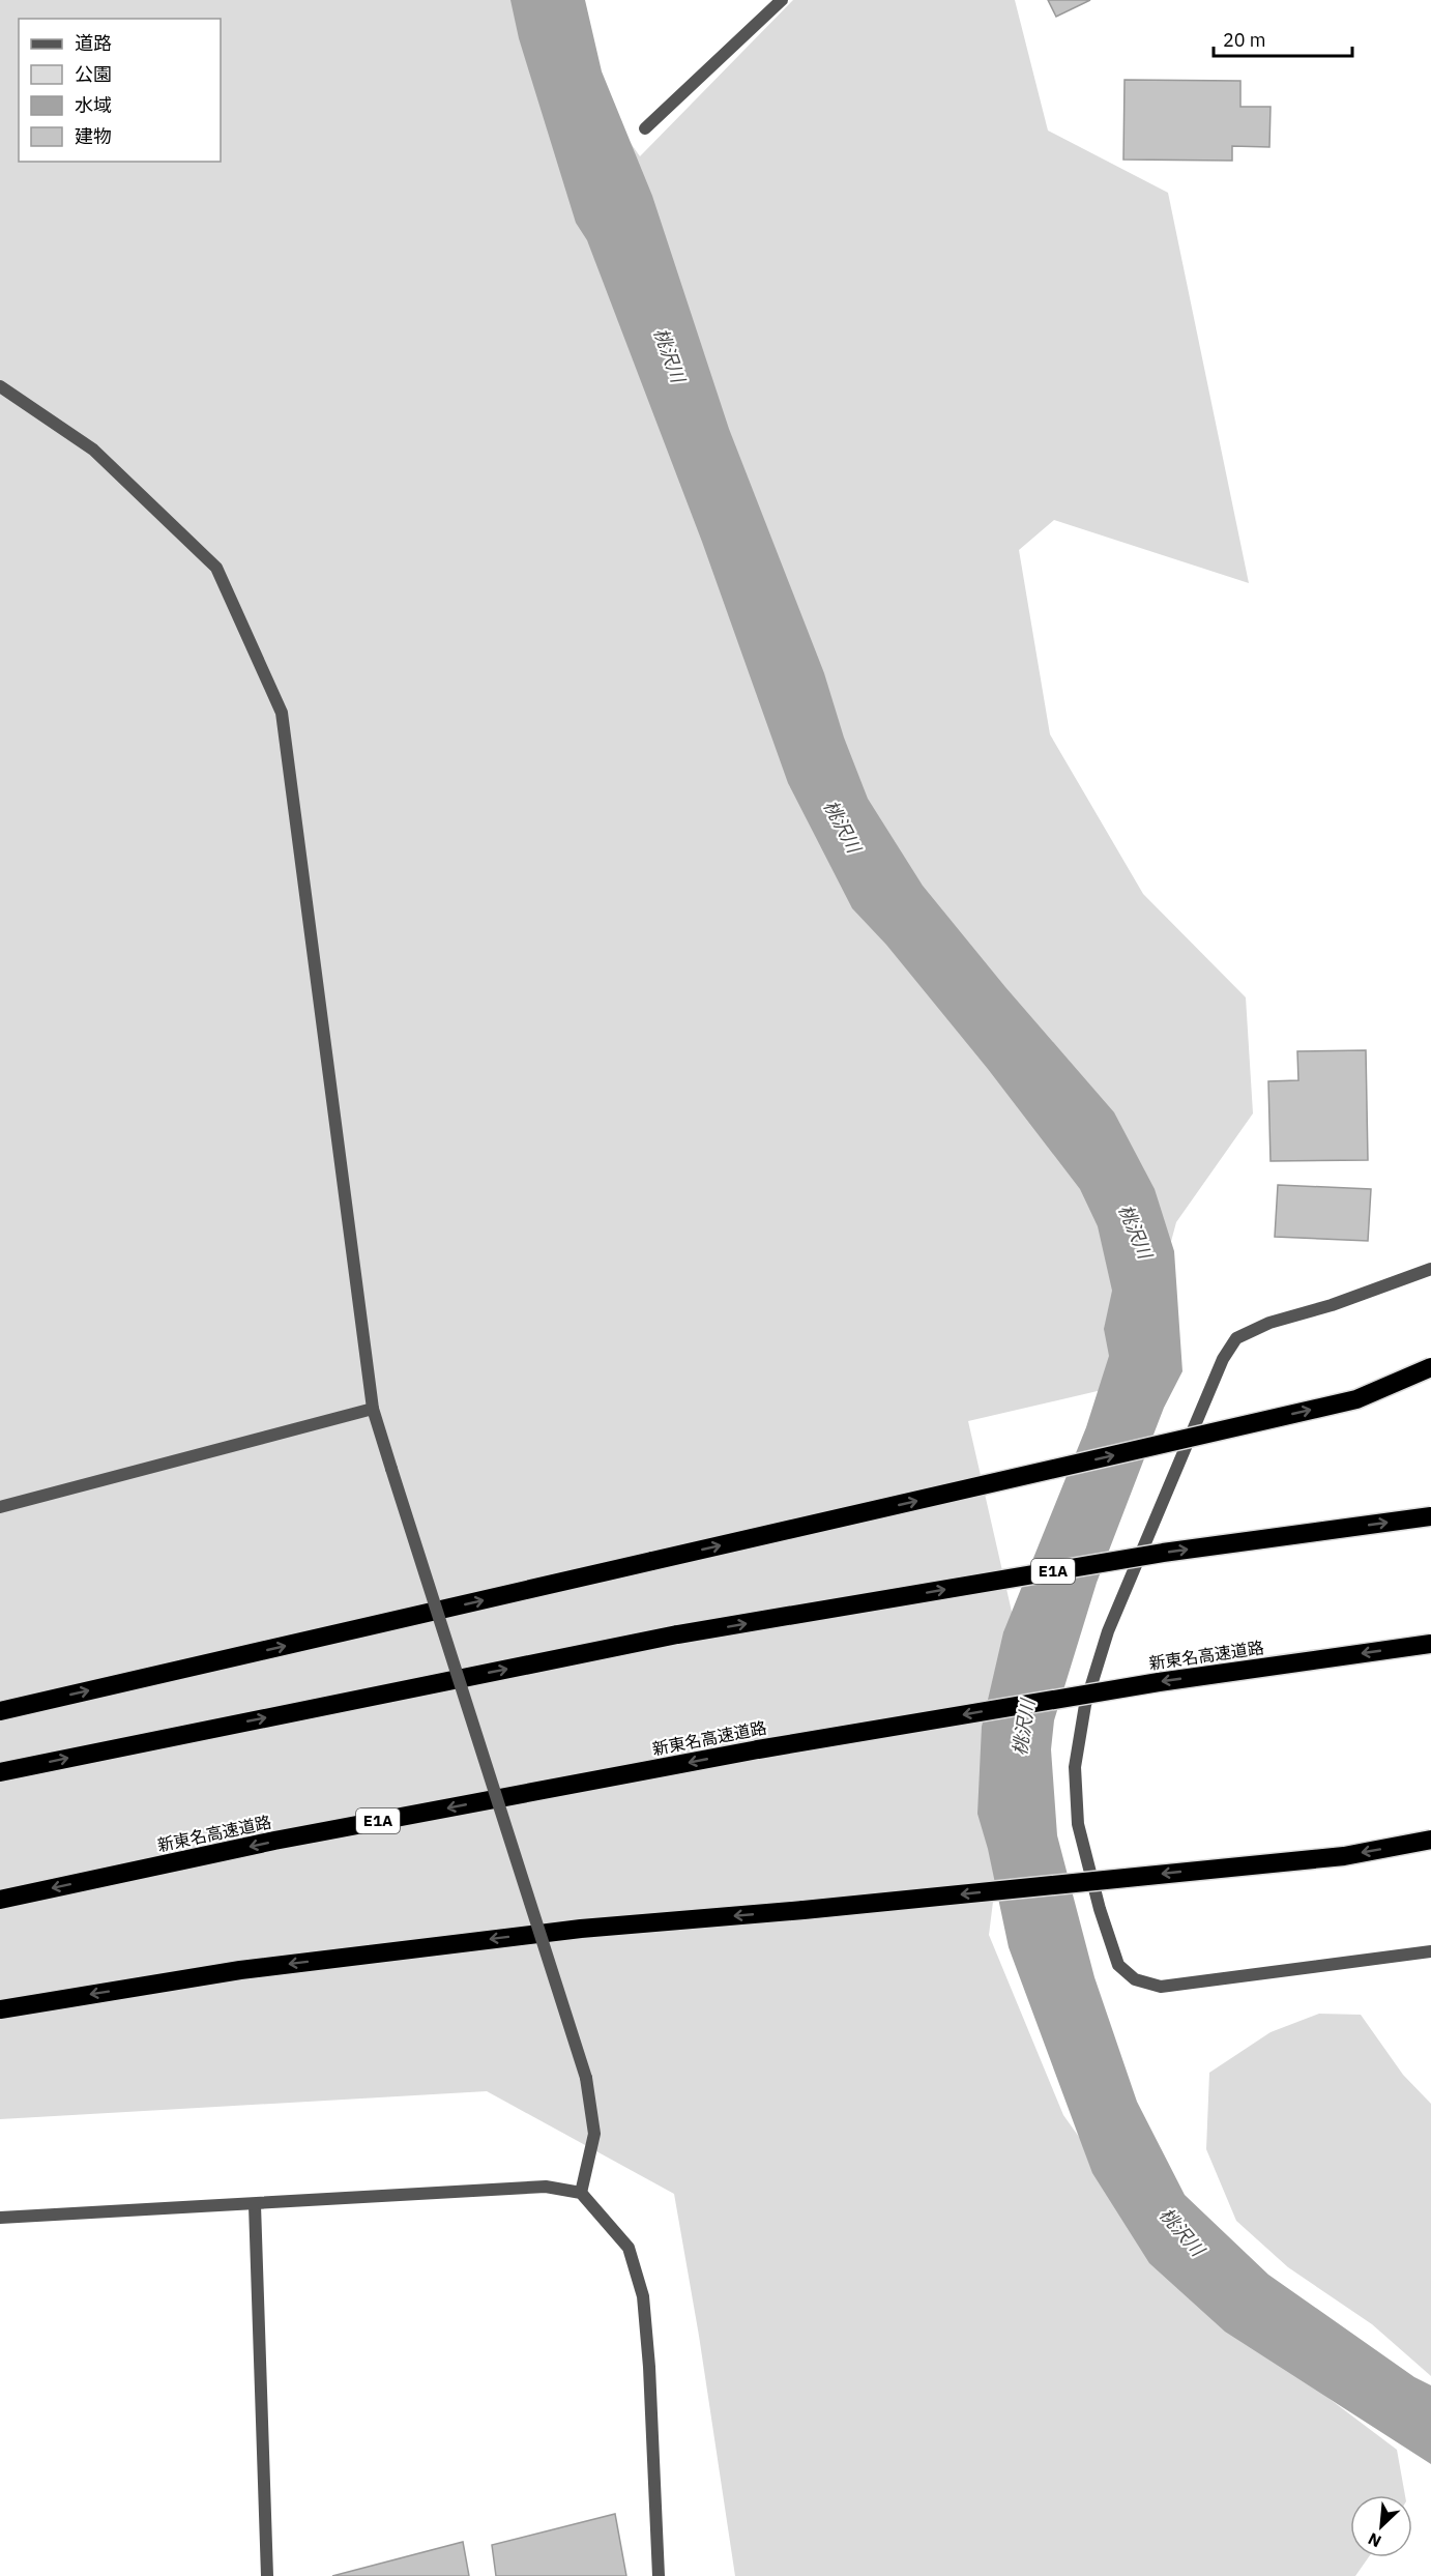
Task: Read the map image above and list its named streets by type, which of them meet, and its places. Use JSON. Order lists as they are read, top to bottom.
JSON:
{
  "streets": {
    "highway": ["E1A", "新東名高速道路"]
  },
  "water": ["桃沢川"],
  "legend": [
    "道路",
    "公園",
    "水域",
    "建物"
  ],
  "scale_bar": "20 m",
  "north": "bottom left"
}
